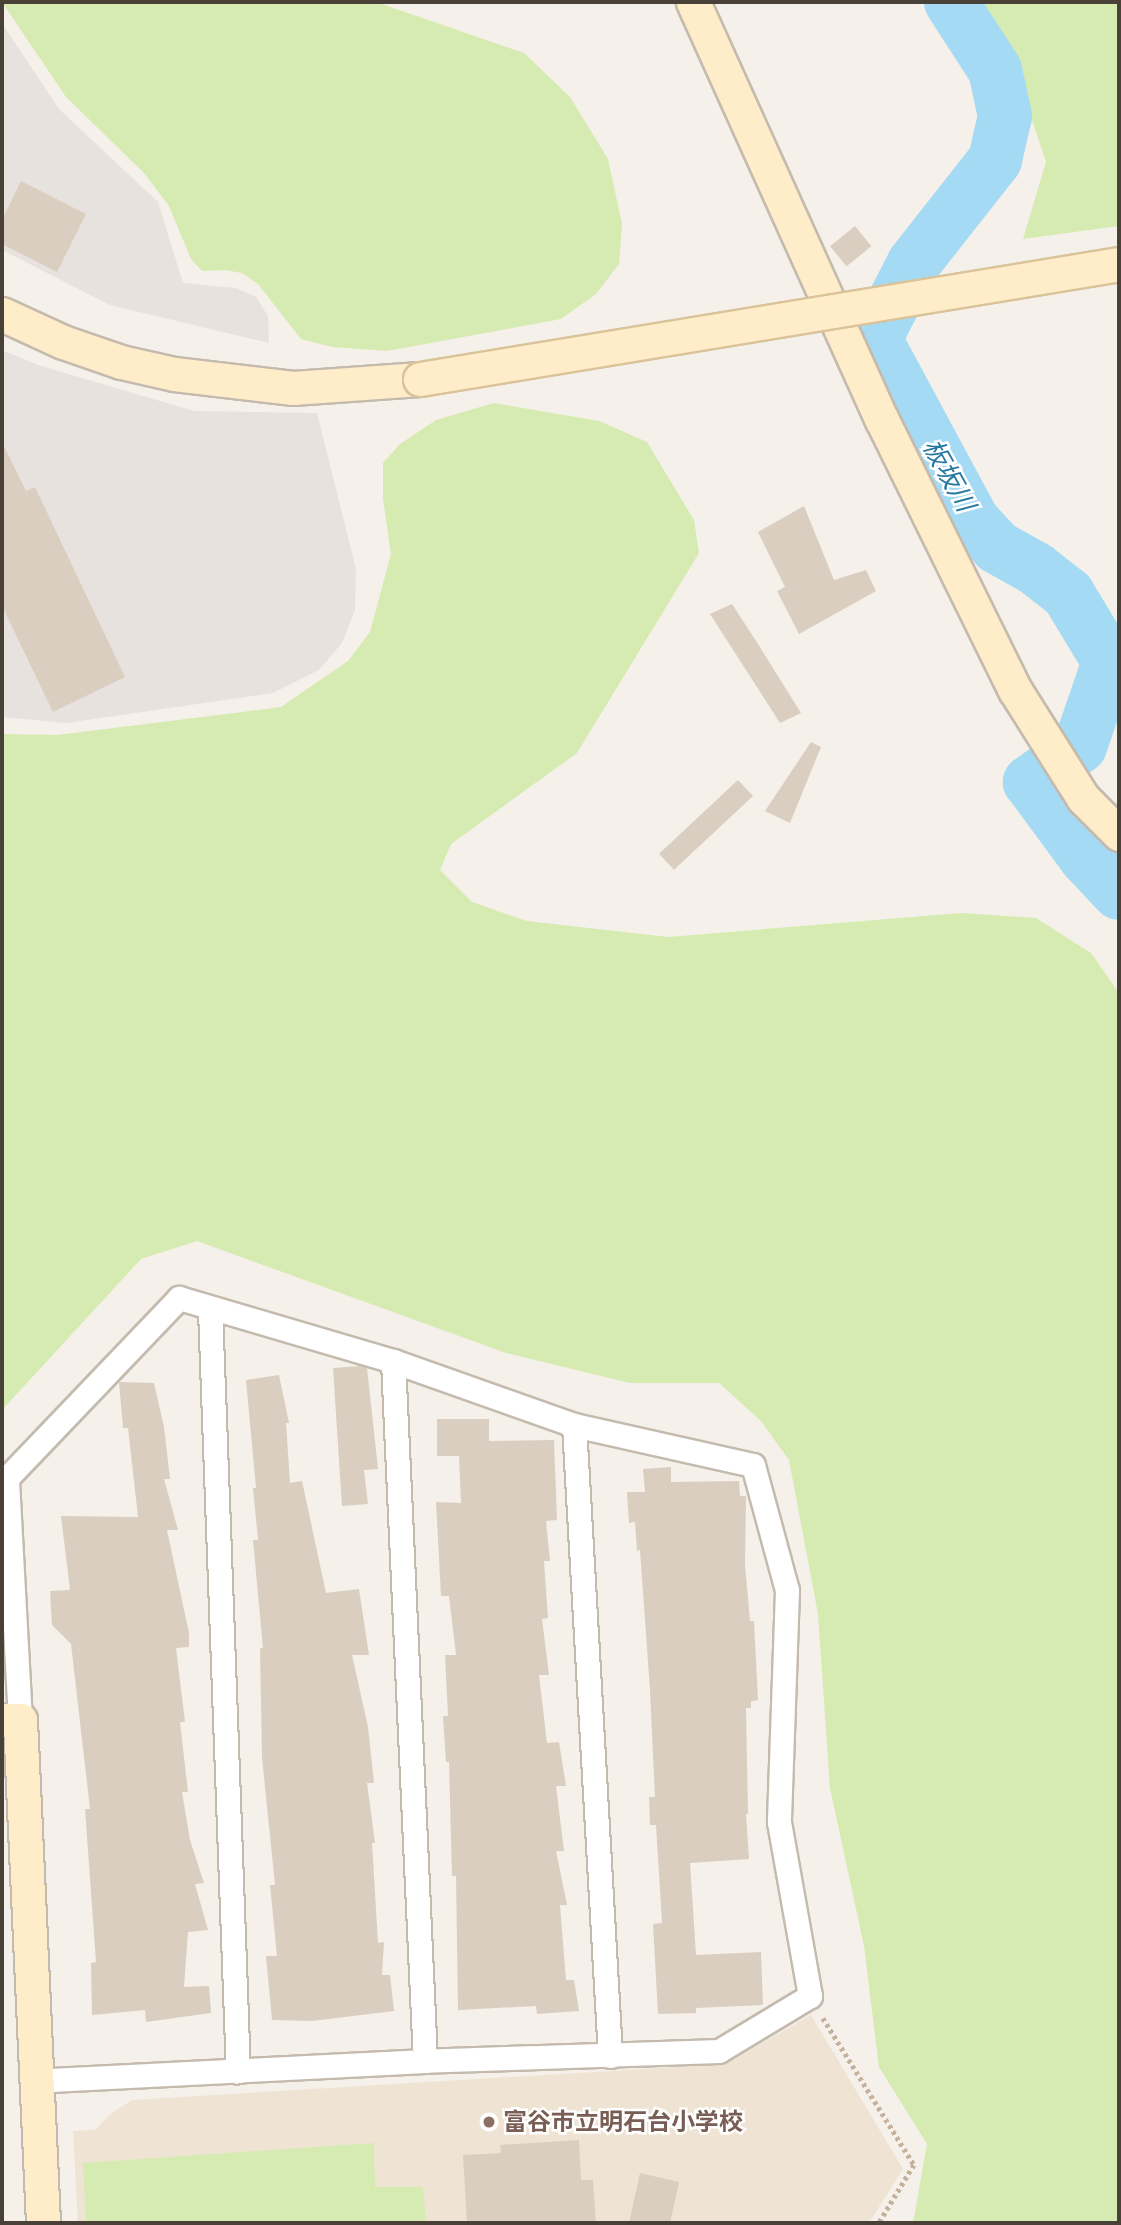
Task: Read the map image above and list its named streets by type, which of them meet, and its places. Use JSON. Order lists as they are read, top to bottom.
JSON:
{
  "water": ["板坂川"],
  "places": ["富谷市立明石台小学校"]
}
